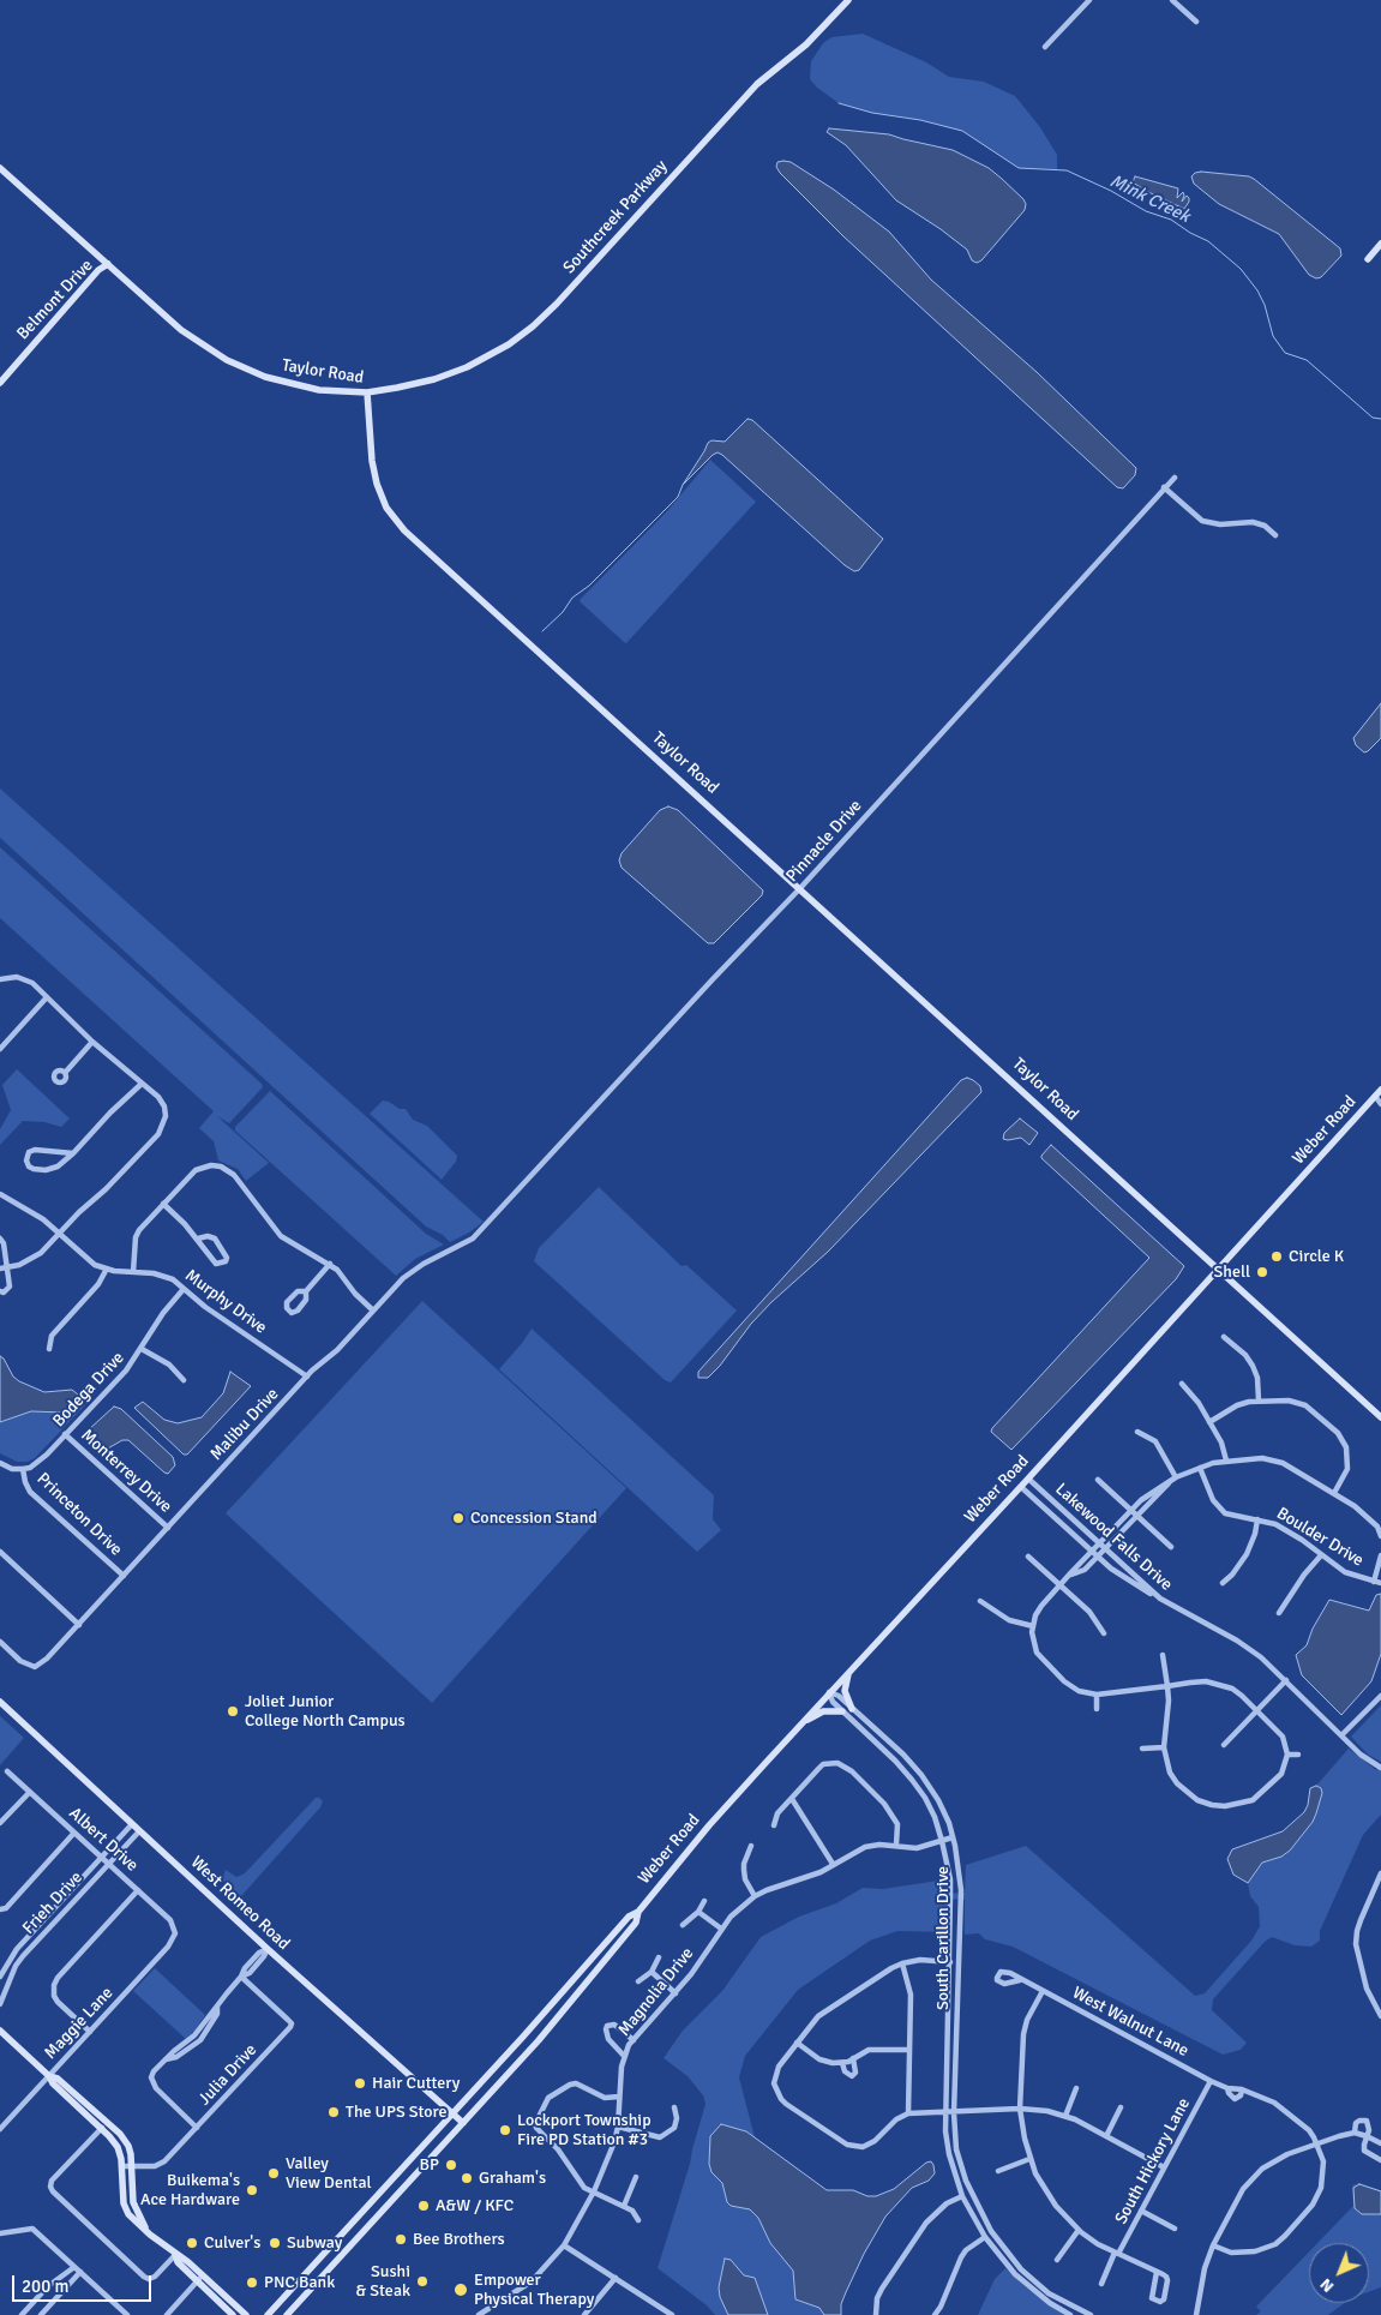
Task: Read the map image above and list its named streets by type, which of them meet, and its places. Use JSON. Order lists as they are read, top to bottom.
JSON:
{
  "streets": {
    "main road": [
      "Southcreek Parkway",
      "Belmont Drive",
      "Taylor Road",
      "Weber Road",
      "West Romeo Road"
    ],
    "street": [
      "Pinnacle Drive",
      "Murphy Drive",
      "Bodega Drive",
      "Malibu Drive",
      "Monterrey Drive",
      "Princeton Drive",
      "Lakewood Falls Drive",
      "Boulder Drive",
      "Albert Drive",
      "Frieh Drive",
      "South Carillon Drive",
      "Magnolia Drive",
      "West Walnut Lane",
      "Maggie Lane",
      "Julia Drive",
      "South Hickory Lane"
    ]
  },
  "crossings": [
    ["Southcreek Parkway", "Taylor Road"],
    ["Belmont Drive", "Taylor Road"],
    ["Taylor Road", "Pinnacle Drive"],
    ["Taylor Road", "Weber Road"],
    ["Pinnacle Drive", "Malibu Drive"],
    ["Weber Road", "Lakewood Falls Drive"],
    ["Weber Road", "West Romeo Road"],
    ["Weber Road", "South Carillon Drive"],
    ["Murphy Drive", "Bodega Drive"],
    ["Murphy Drive", "Malibu Drive"],
    ["Bodega Drive", "Monterrey Drive"],
    ["Bodega Drive", "Princeton Drive"],
    ["Malibu Drive", "Monterrey Drive"],
    ["Malibu Drive", "Princeton Drive"],
    ["Albert Drive", "Frieh Drive"],
    ["Albert Drive", "Maggie Lane"],
    ["Frieh Drive", "West Romeo Road"],
    ["South Carillon Drive", "Magnolia Drive"],
    ["West Walnut Lane", "South Hickory Lane"]
  ],
  "water": ["Mink Creek"],
  "places": [
    "Circle K",
    "Shell",
    "Concession Stand",
    "Joliet Junior College North Campus",
    "Hair Cuttery",
    "The UPS Store",
    "Lockport Township Fire PD Station #3",
    "BP",
    "Valley View Dental",
    "Graham's",
    "Buikema's Ace Hardware",
    "A&W / KFC",
    "Bee Brothers",
    "Culver's",
    "Subway",
    "Sushi & Steak",
    "PNC Bank",
    "Empower Physical Therapy"
  ],
  "scale_bar": "200 m",
  "north": "bottom left"
}
